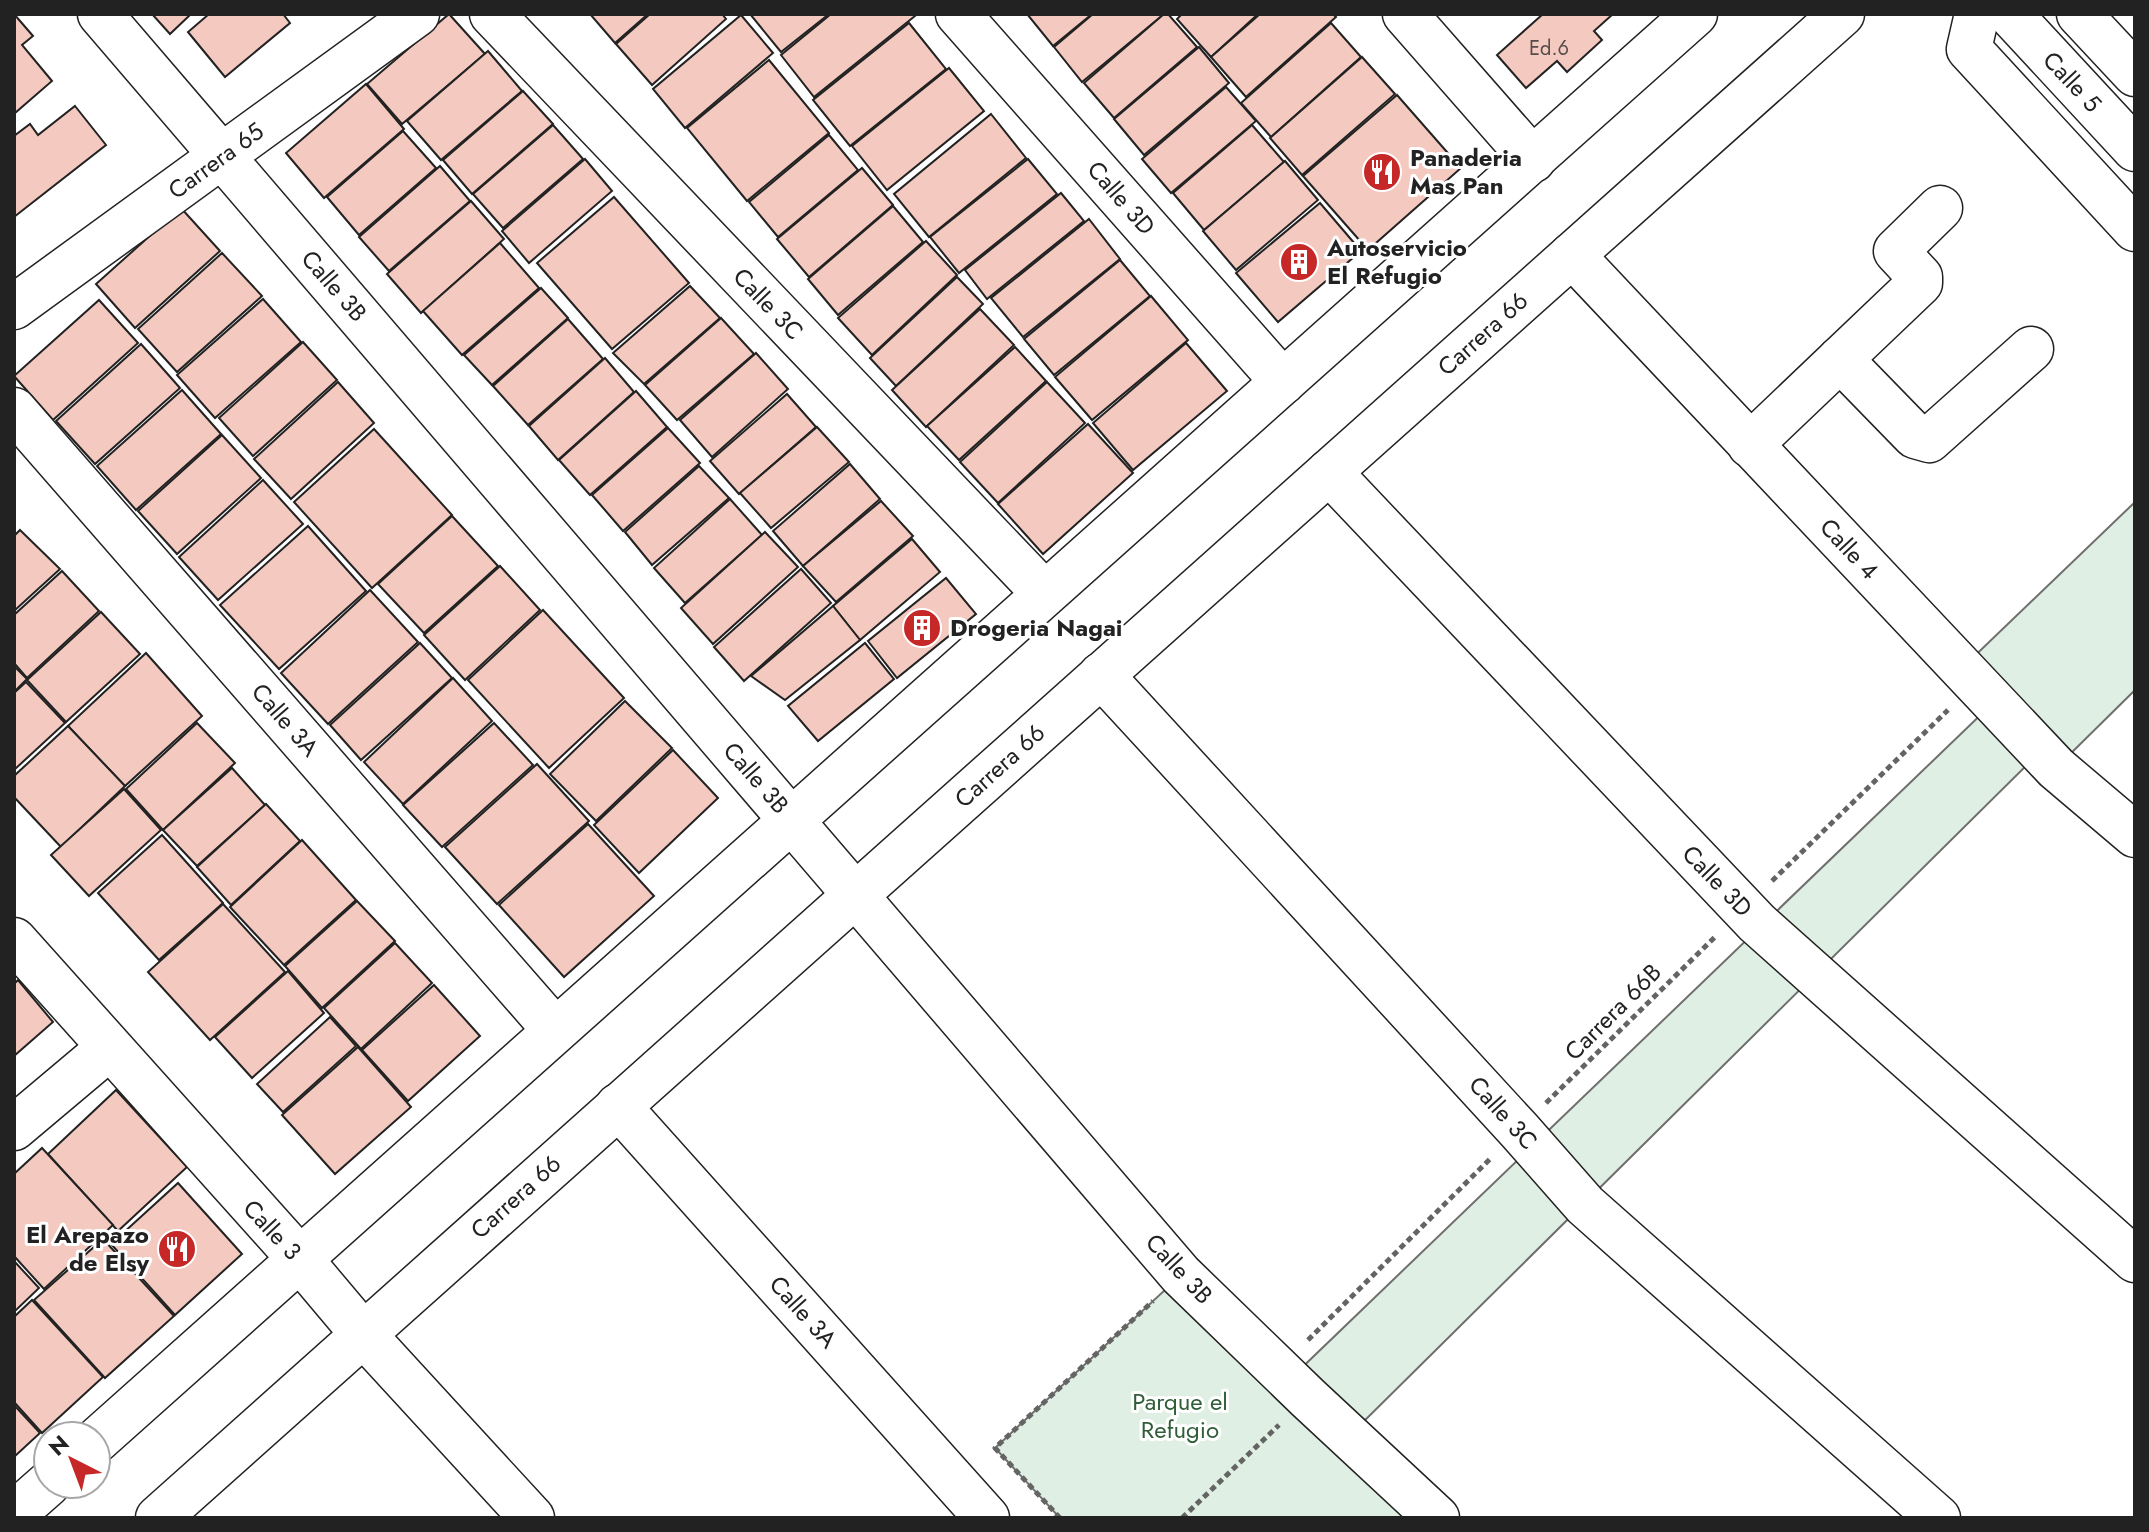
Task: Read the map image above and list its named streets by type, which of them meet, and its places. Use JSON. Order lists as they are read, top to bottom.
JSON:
{
  "streets": {
    "street": [
      "Calle 5",
      "Carrera 65",
      "Calle 3D",
      "Calle 3B",
      "Calle 3C",
      "Carrera 66",
      "Calle 4",
      "Calle 3A",
      "Calle 3"
    ],
    "path": ["Carrera 66B"]
  },
  "crossings": [
    ["Carrera 65", "Calle 3B"],
    ["Calle 3D", "Carrera 66"],
    ["Calle 3D", "Carrera 66B"],
    ["Calle 3B", "Carrera 66"],
    ["Calle 3B", "Carrera 66B"],
    ["Calle 3C", "Carrera 66"],
    ["Calle 3C", "Carrera 66B"],
    ["Carrera 66", "Calle 4"],
    ["Carrera 66", "Calle 3A"],
    ["Carrera 66", "Calle 3"],
    ["Calle 4", "Carrera 66B"]
  ],
  "parks": ["Parque el Refugio"],
  "places": {
    "restaurant": ["Panaderia Mas Pan", "El Arepazo de Elsy"],
    "building": ["Autoservicio El Refugio", "Drogeria Nagai"]
  },
  "house_numbers": ["Ed.6"],
  "north": "top left"
}
